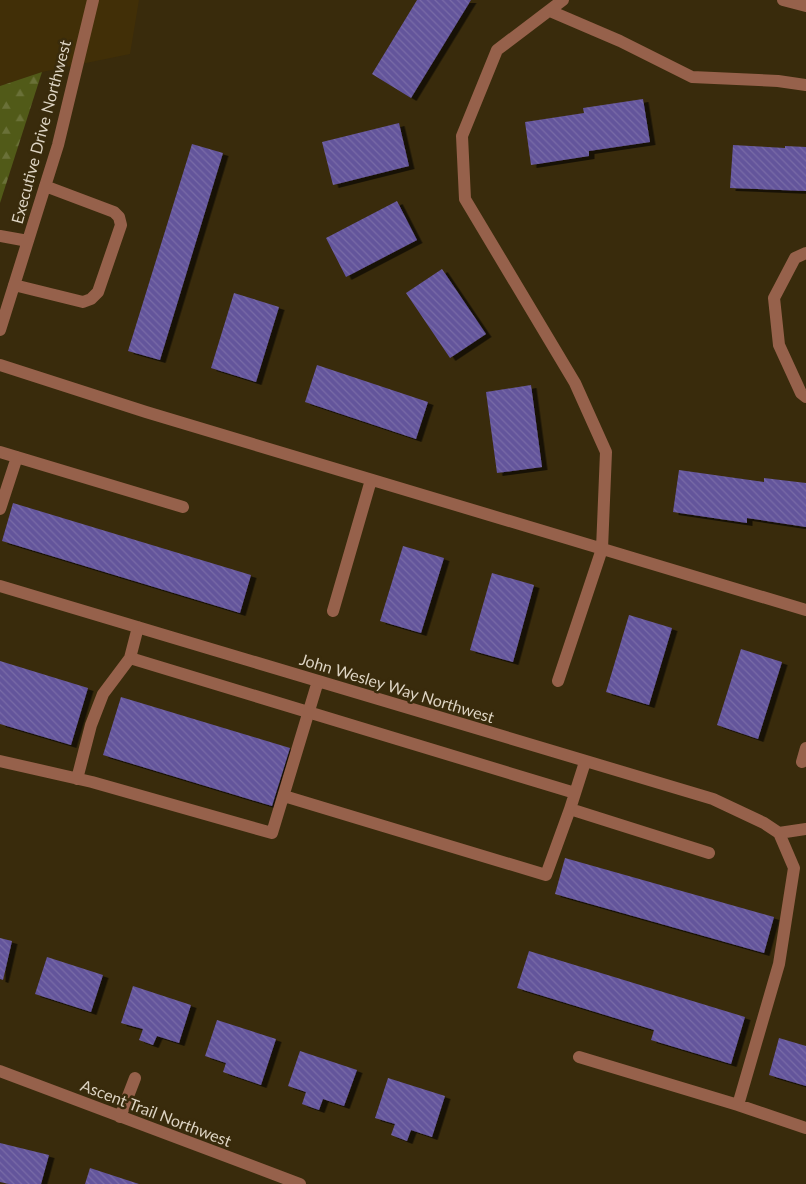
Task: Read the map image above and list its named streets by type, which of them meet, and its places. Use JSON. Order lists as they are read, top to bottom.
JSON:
{
  "streets": {
    "street": ["Executive Drive Northwest", "John Wesley Way Northwest", "Ascent Trail Northwest"]
  }
}
